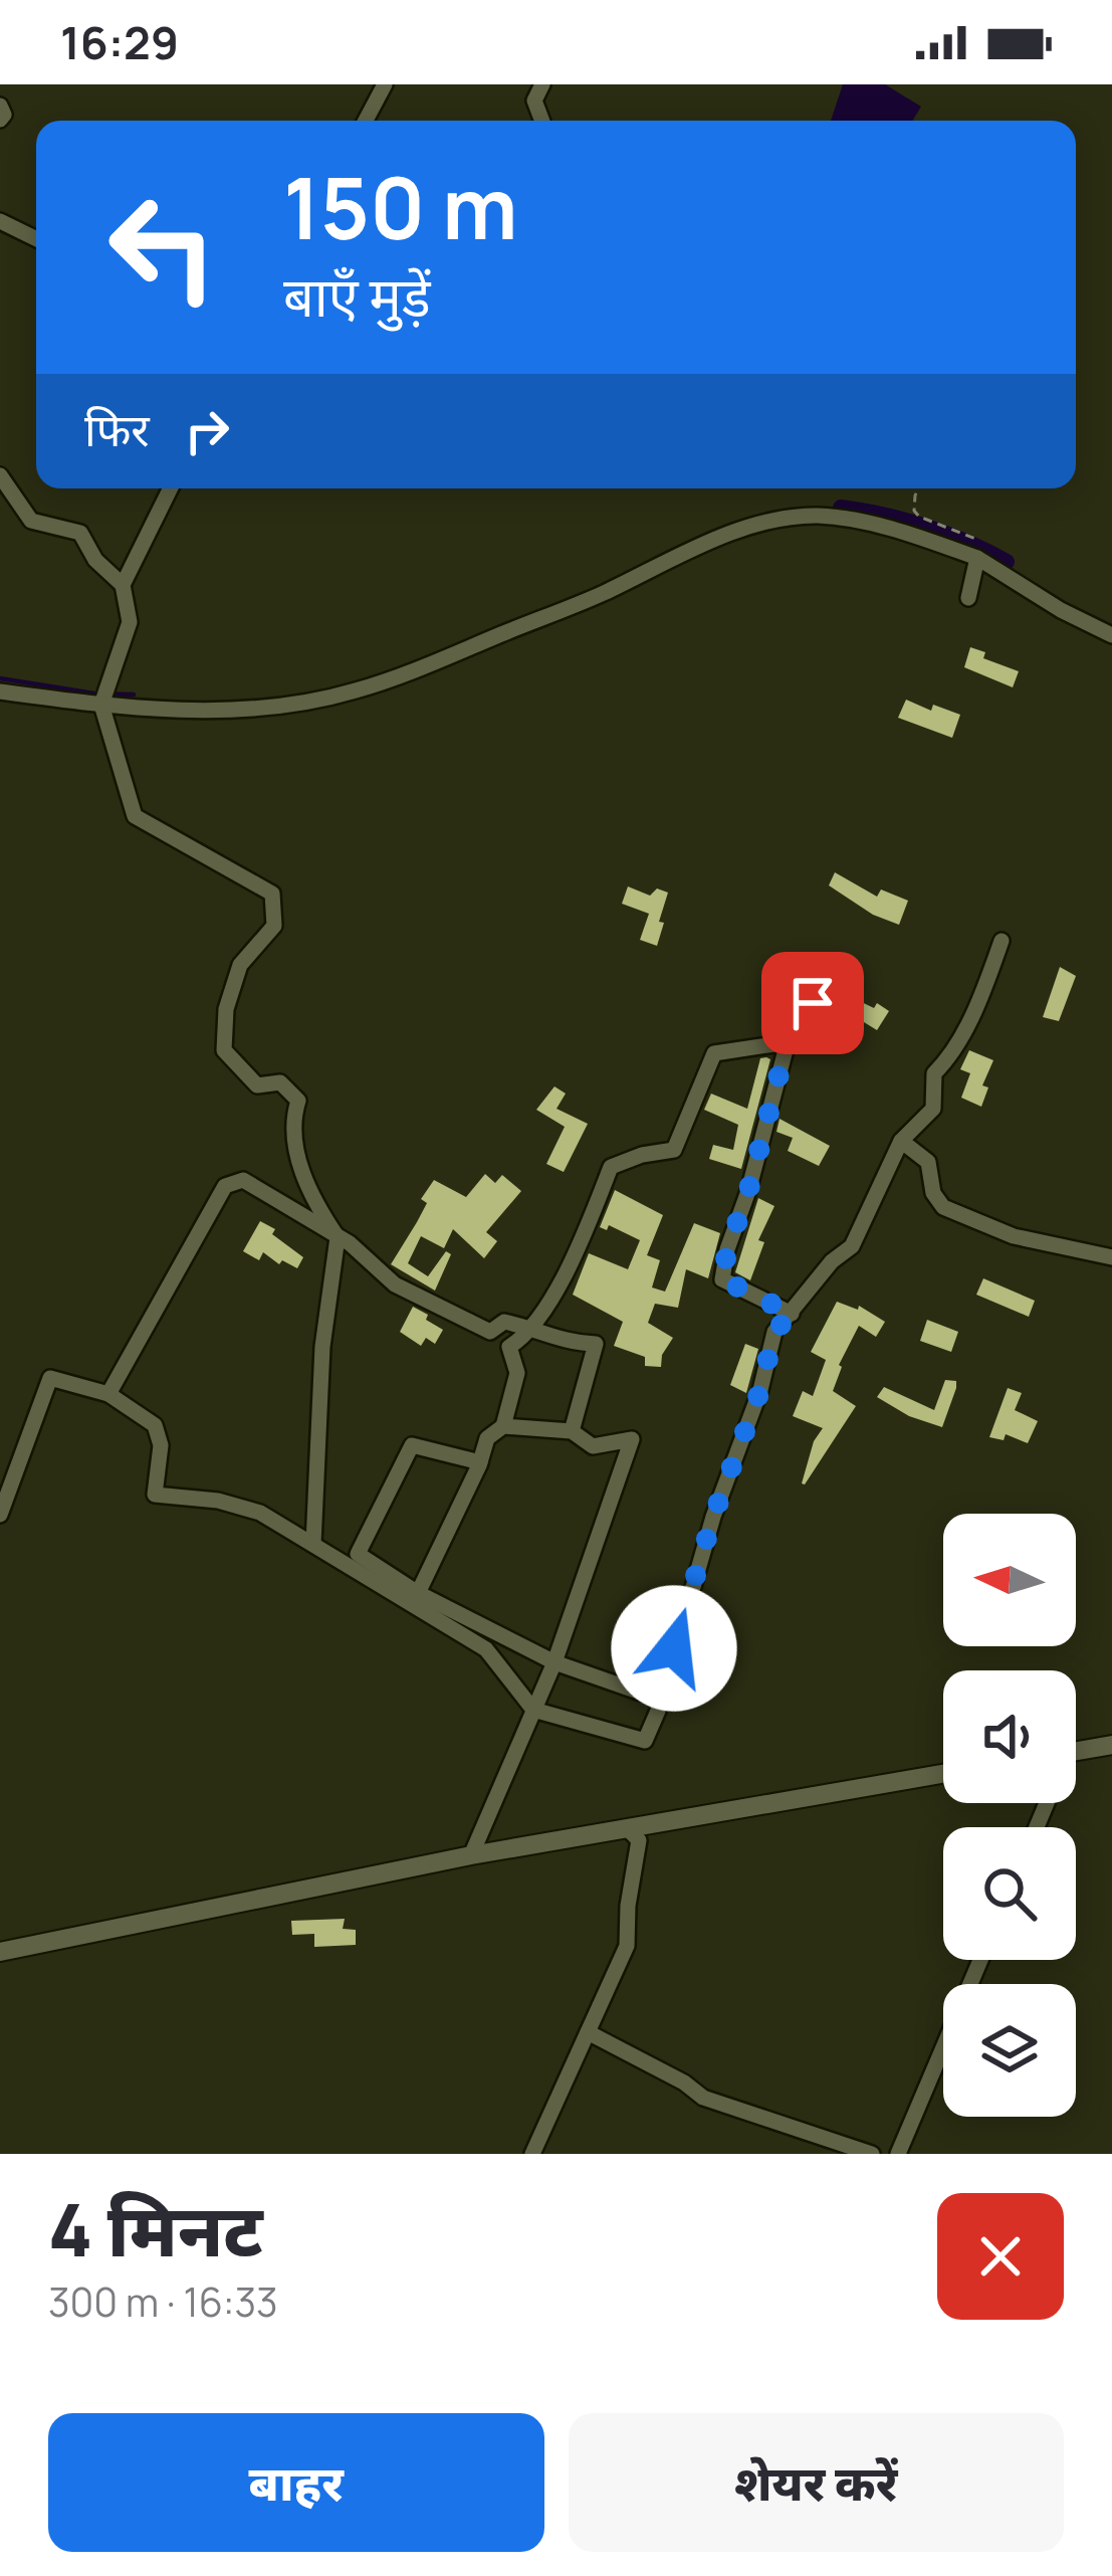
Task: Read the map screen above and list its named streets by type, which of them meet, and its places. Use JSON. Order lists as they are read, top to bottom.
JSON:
{
  "north": "left",
  "page": {
    "status": "16:29",
    "turn": ["150 m", "बाएँ मुड़ें"],
    "then": "फिर",
    "heading": ["4 मिनट", "300 m · 16:33"],
    "buttons": ["बाहर", "शेयर करें"]
  }
}
